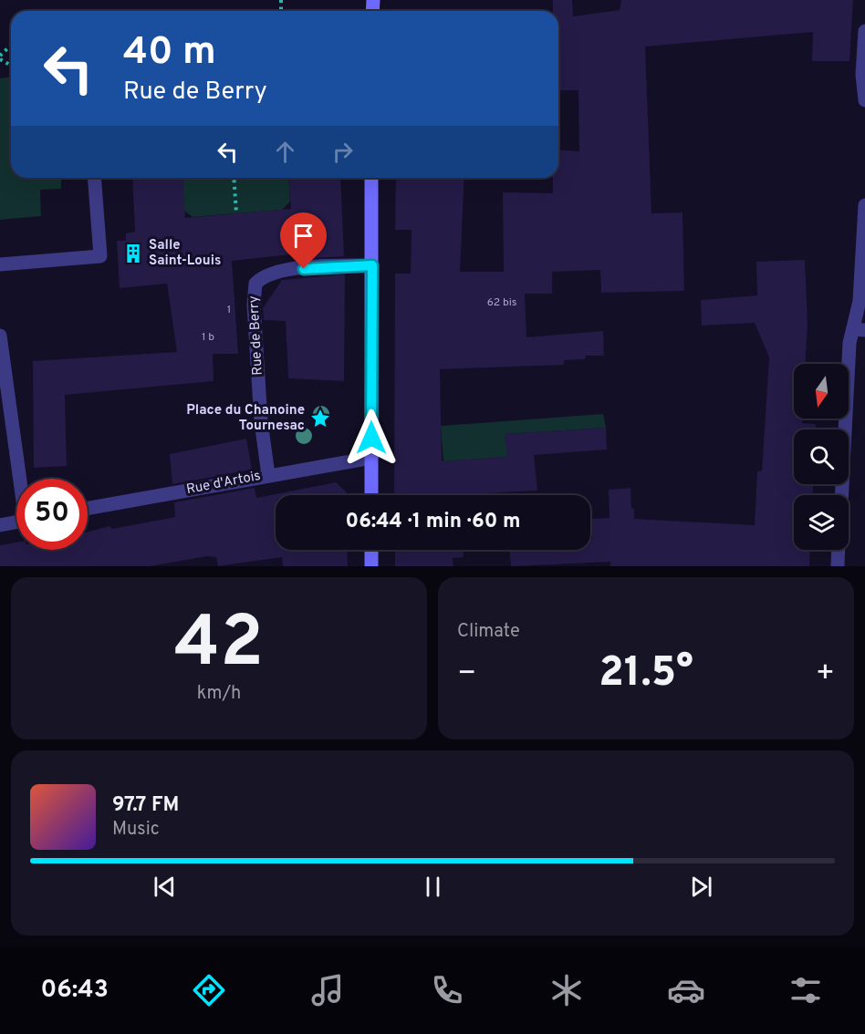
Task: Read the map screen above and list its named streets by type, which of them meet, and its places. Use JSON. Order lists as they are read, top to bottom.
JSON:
{
  "streets": {
    "street": ["Rue de Berry", "Rue d'Artois"]
  },
  "crossings": [
    ["Rue de Berry", "Rue d'Artois"]
  ],
  "places": {
    "building": ["Salle Saint-Louis"],
    "place": ["Place du Chanoine Tournesac"]
  },
  "house_numbers": ["62 bis", "1", "1 b"],
  "north": "bottom",
  "page": {
    "turn": ["40 m", "Rue de Berry"],
    "limit": "50",
    "trip": "06:44 · 1 min · 60 m",
    "tile": [
      ["42", "km/h"],
      "Climate"
    ],
    "heat": ["−", "21.5°", "+"],
    "song": ["97.7 FM", "Music"],
    "tabs": "06:43"
  }
}
